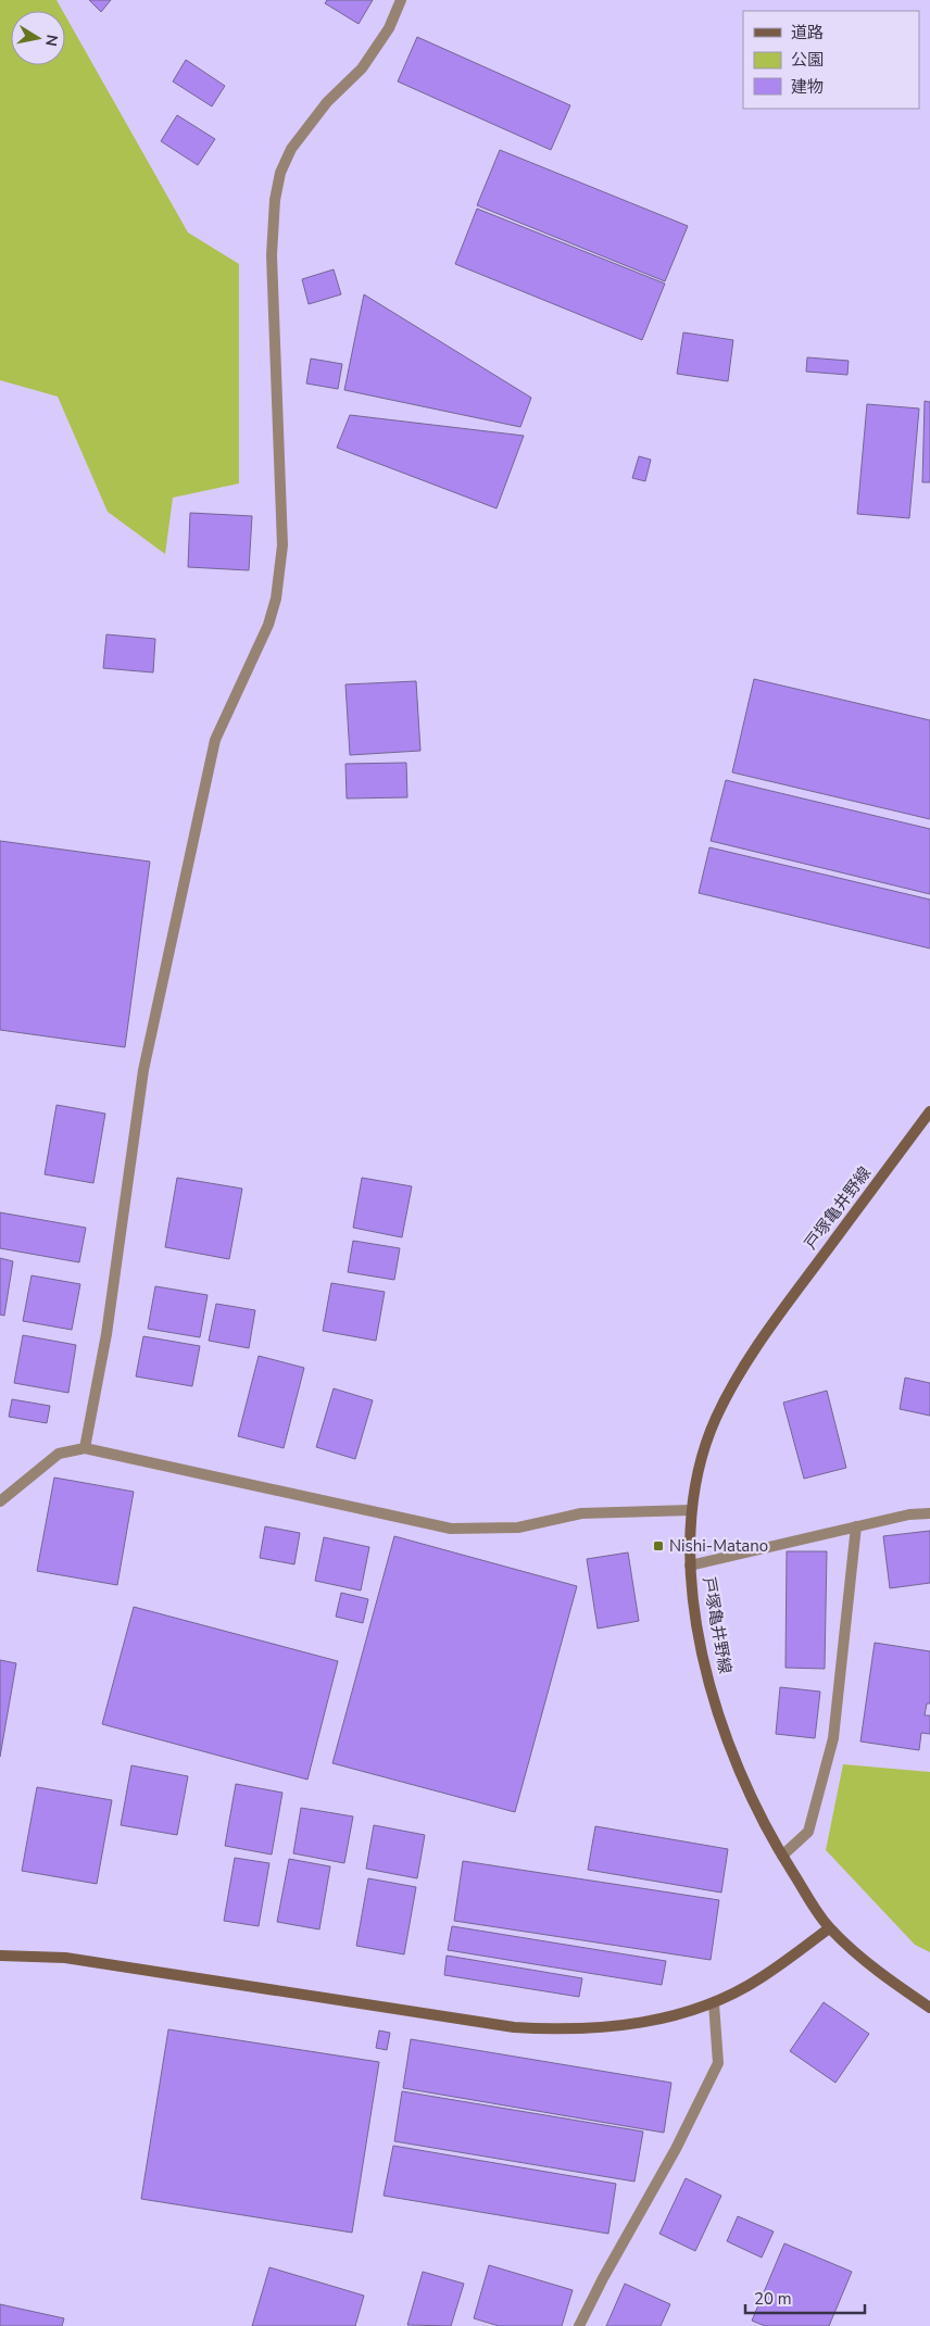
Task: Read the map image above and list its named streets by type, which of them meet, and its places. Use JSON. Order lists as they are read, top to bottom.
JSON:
{
  "streets": {
    "main road": ["戸塚亀井野線"]
  },
  "places": {
    "transit": ["Nishi-Matano"]
  },
  "legend": ["道路", "公園", "建物"],
  "scale_bar": "20 m",
  "north": "right"
}
